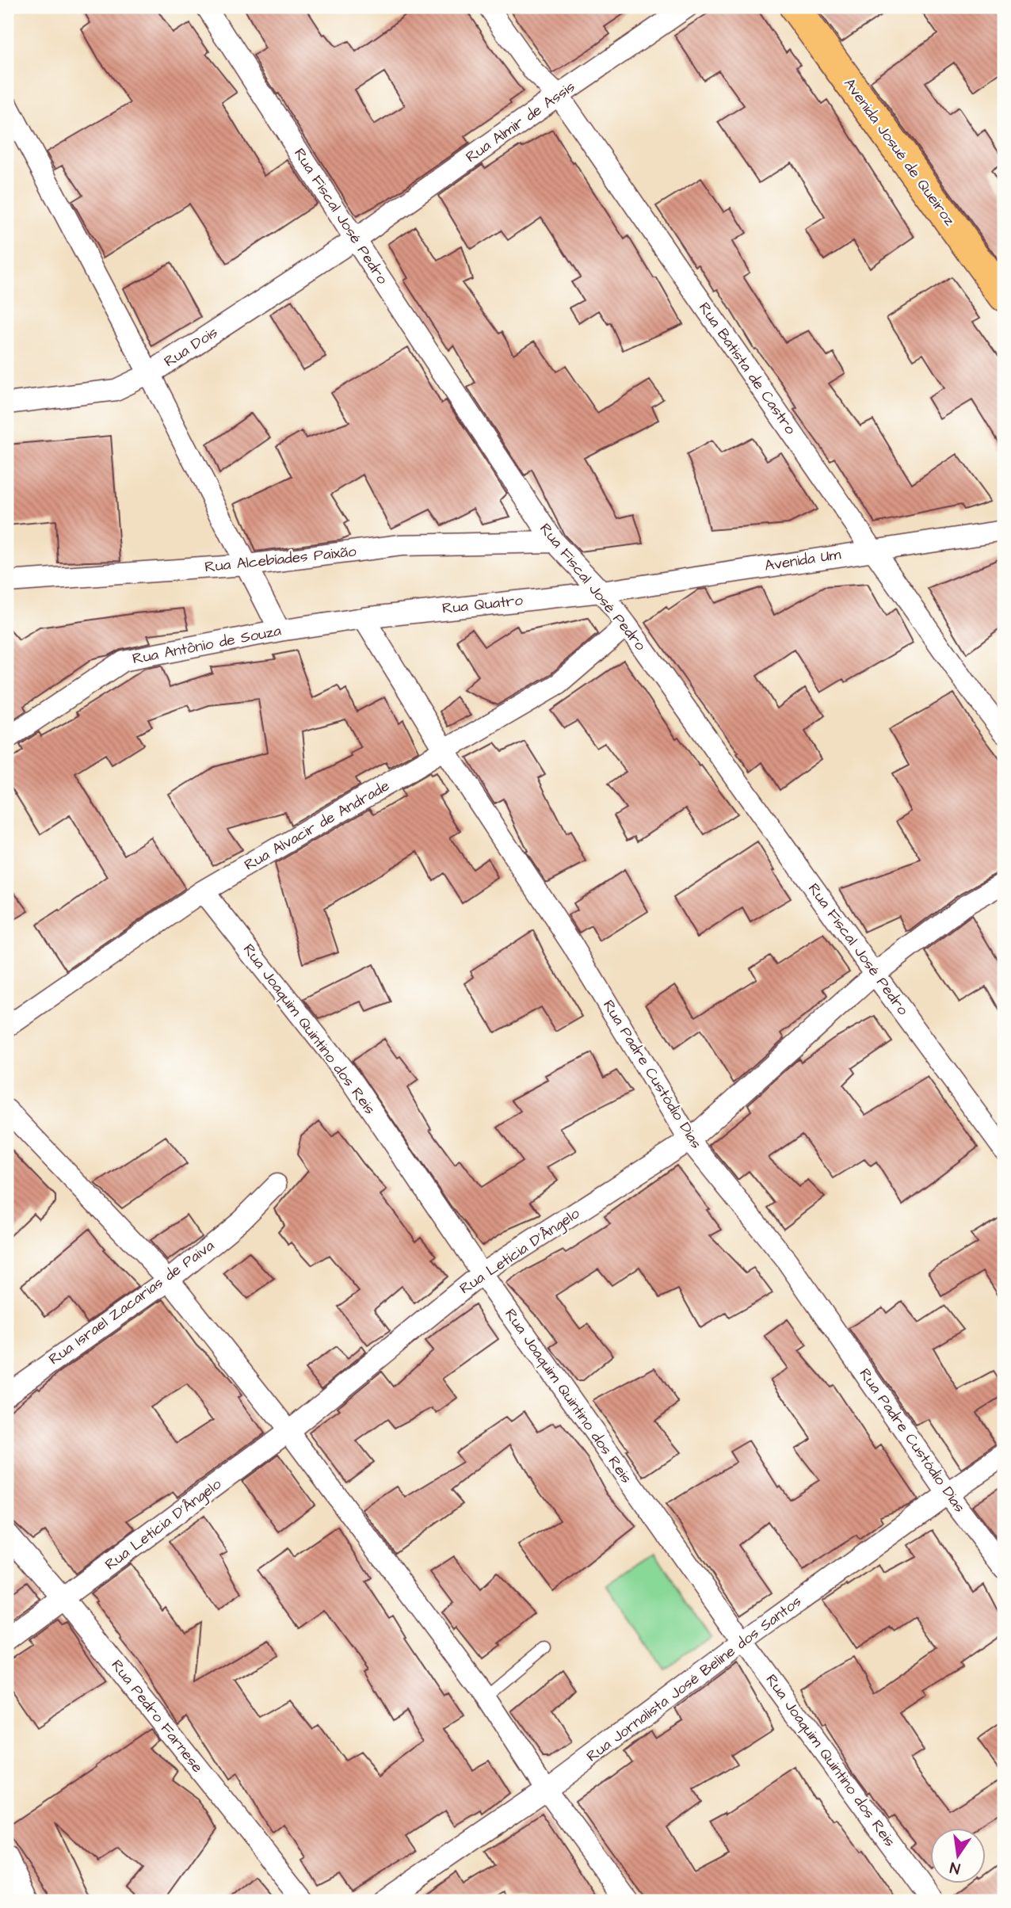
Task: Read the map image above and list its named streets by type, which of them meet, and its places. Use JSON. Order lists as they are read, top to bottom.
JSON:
{
  "streets": {
    "main road": ["Avenida Josué de Queiroz"],
    "street": [
      "Rua Almir de Assis",
      "Rua Fiscal José Pedro",
      "Rua Dois",
      "Rua Batista de Castro",
      "Rua Alcebíades Paixão",
      "Avenida Um",
      "Rua Quatro",
      "Rua Antônio de Souza",
      "Rua Alvacir de Andrade",
      "Rua Joaquim Quintino dos Reis",
      "Rua Padre Custódio Dias",
      "Rua Letícia D'Ângelo",
      "Rua Israel Zacarias de Paiva",
      "Rua Jornalista José Beline dos Santos",
      "Rua Pedro Farnese"
    ]
  },
  "crossings": [
    ["Rua Almir de Assis", "Rua Fiscal José Pedro"],
    ["Rua Almir de Assis", "Rua Dois"],
    ["Rua Almir de Assis", "Rua Batista de Castro"],
    ["Rua Fiscal José Pedro", "Rua Dois"],
    ["Rua Fiscal José Pedro", "Rua Alcebíades Paixão"],
    ["Rua Fiscal José Pedro", "Avenida Um"],
    ["Rua Fiscal José Pedro", "Rua Quatro"],
    ["Rua Fiscal José Pedro", "Rua Alvacir de Andrade"],
    ["Rua Fiscal José Pedro", "Rua Letícia D'Ângelo"],
    ["Rua Batista de Castro", "Avenida Um"],
    ["Avenida Um", "Rua Quatro"],
    ["Rua Quatro", "Rua Antônio de Souza"],
    ["Rua Quatro", "Rua Padre Custódio Dias"],
    ["Rua Antônio de Souza", "Rua Padre Custódio Dias"],
    ["Rua Alvacir de Andrade", "Rua Joaquim Quintino dos Reis"],
    ["Rua Alvacir de Andrade", "Rua Padre Custódio Dias"],
    ["Rua Joaquim Quintino dos Reis", "Rua Letícia D'Ângelo"],
    ["Rua Joaquim Quintino dos Reis", "Rua Jornalista José Beline dos Santos"],
    ["Rua Padre Custódio Dias", "Rua Letícia D'Ângelo"],
    ["Rua Padre Custódio Dias", "Rua Jornalista José Beline dos Santos"],
    ["Rua Letícia D'Ângelo", "Rua Pedro Farnese"]
  ],
  "north": "bottom"
}
